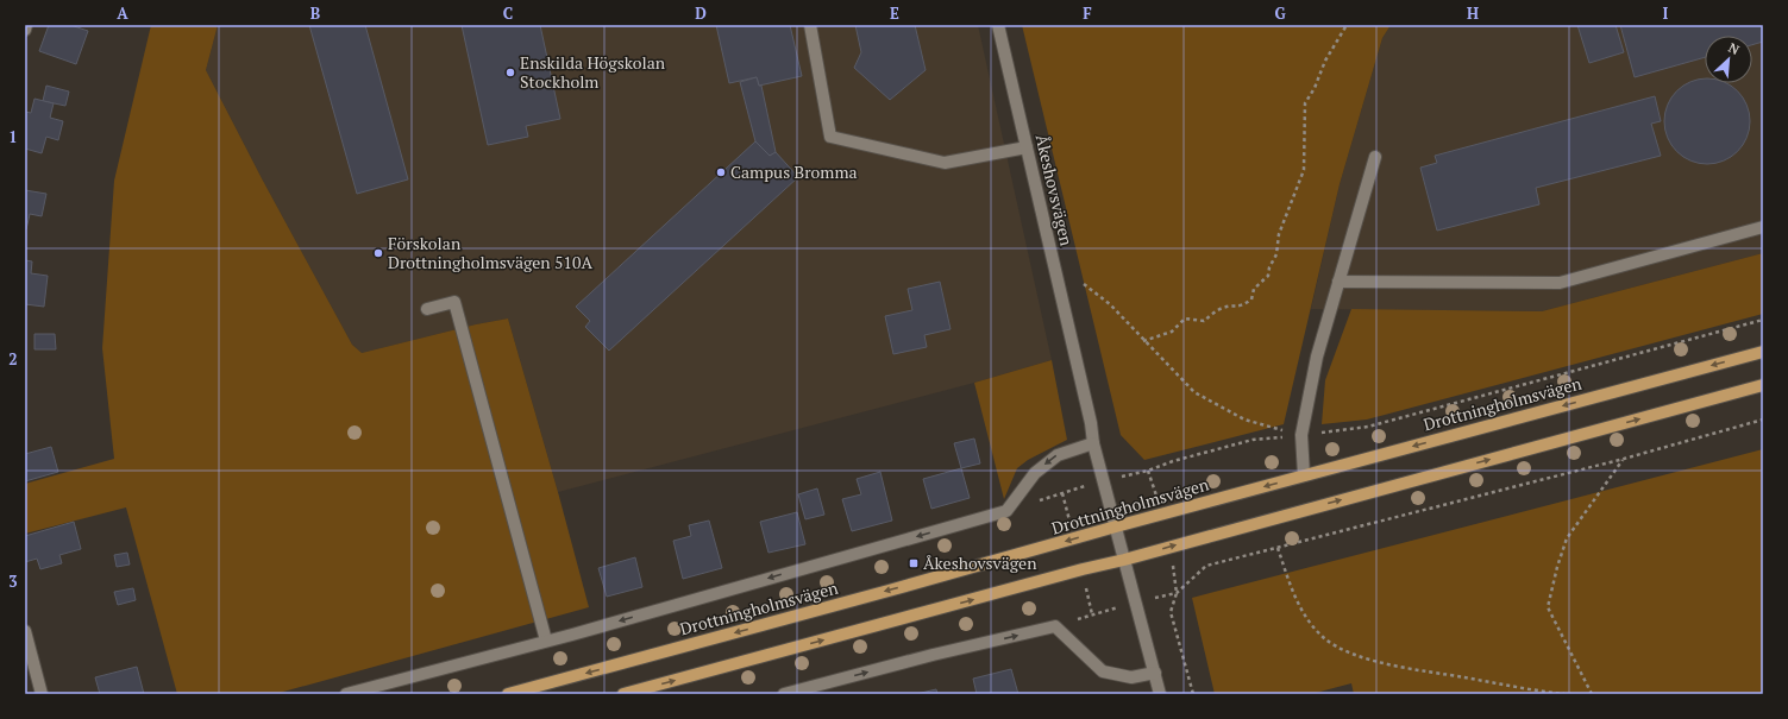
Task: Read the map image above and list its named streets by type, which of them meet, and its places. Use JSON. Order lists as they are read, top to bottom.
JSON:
{
  "streets": {
    "main road": ["Drottningholmsvägen"],
    "street": ["Åkeshovsvägen"]
  },
  "crossings": [
    ["Åkeshovsvägen", "Drottningholmsvägen"]
  ],
  "one_way": ["Drottningholmsvägen"],
  "places": {
    "other": ["Enskilda Högskolan Stockholm", "Campus Bromma", "Förskolan Drottningholmsvägen 510A"],
    "transit": ["Åkeshovsvägen"]
  },
  "north": "top right",
  "grid": {
    "columns": [
      "A",
      "B",
      "C",
      "D",
      "E",
      "F",
      "G",
      "H",
      "I"
    ],
    "rows": ["1", "2", "3"]
  }
}
